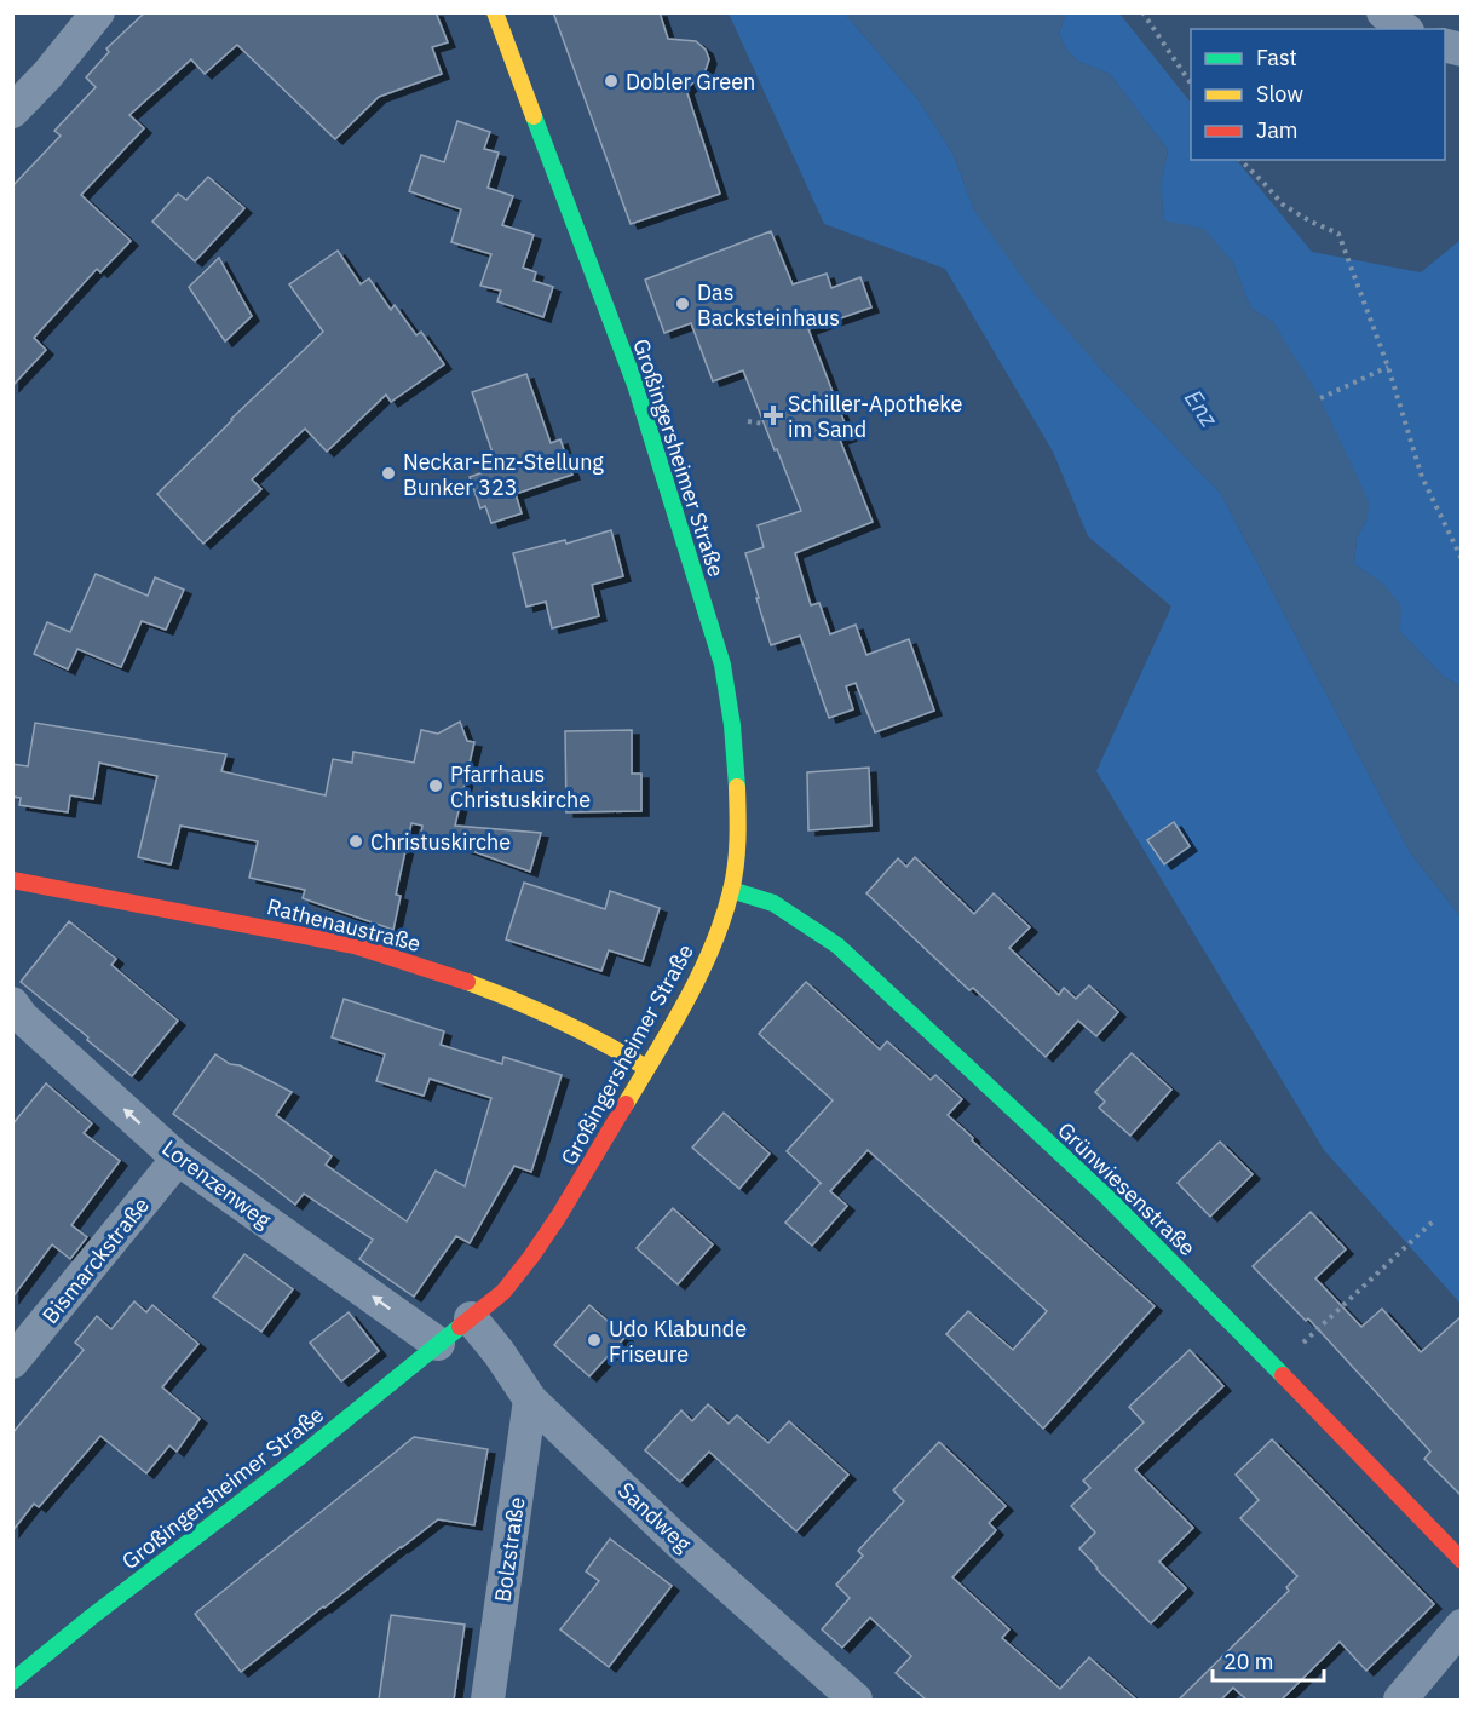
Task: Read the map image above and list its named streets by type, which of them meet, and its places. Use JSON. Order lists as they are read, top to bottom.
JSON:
{
  "streets": {
    "main road": ["Großingersheimer Straße", "Rathenaustraße", "Grünwiesenstraße"],
    "street": [
      "Lorenzenweg",
      "Bismarckstraße",
      "Sandweg",
      "Bolzstraße"
    ]
  },
  "crossings": [
    ["Großingersheimer Straße", "Rathenaustraße"],
    ["Großingersheimer Straße", "Lorenzenweg"],
    ["Großingersheimer Straße", "Grünwiesenstraße"],
    ["Großingersheimer Straße", "Sandweg"],
    ["Lorenzenweg", "Bismarckstraße"],
    ["Sandweg", "Bolzstraße"]
  ],
  "one_way": ["Lorenzenweg"],
  "water": ["Enz"],
  "places": {
    "other": [
      "Dobler Green",
      "Das Backsteinhaus",
      "Neckar-Enz-Stellung Bunker 323",
      "Pfarrhaus Christuskirche",
      "Christuskirche",
      "Udo Klabunde Friseure"
    ],
    "health": ["Schiller-Apotheke im Sand"]
  },
  "legend": ["Fast", "Slow", "Jam"],
  "scale_bar": "20 m"
}
